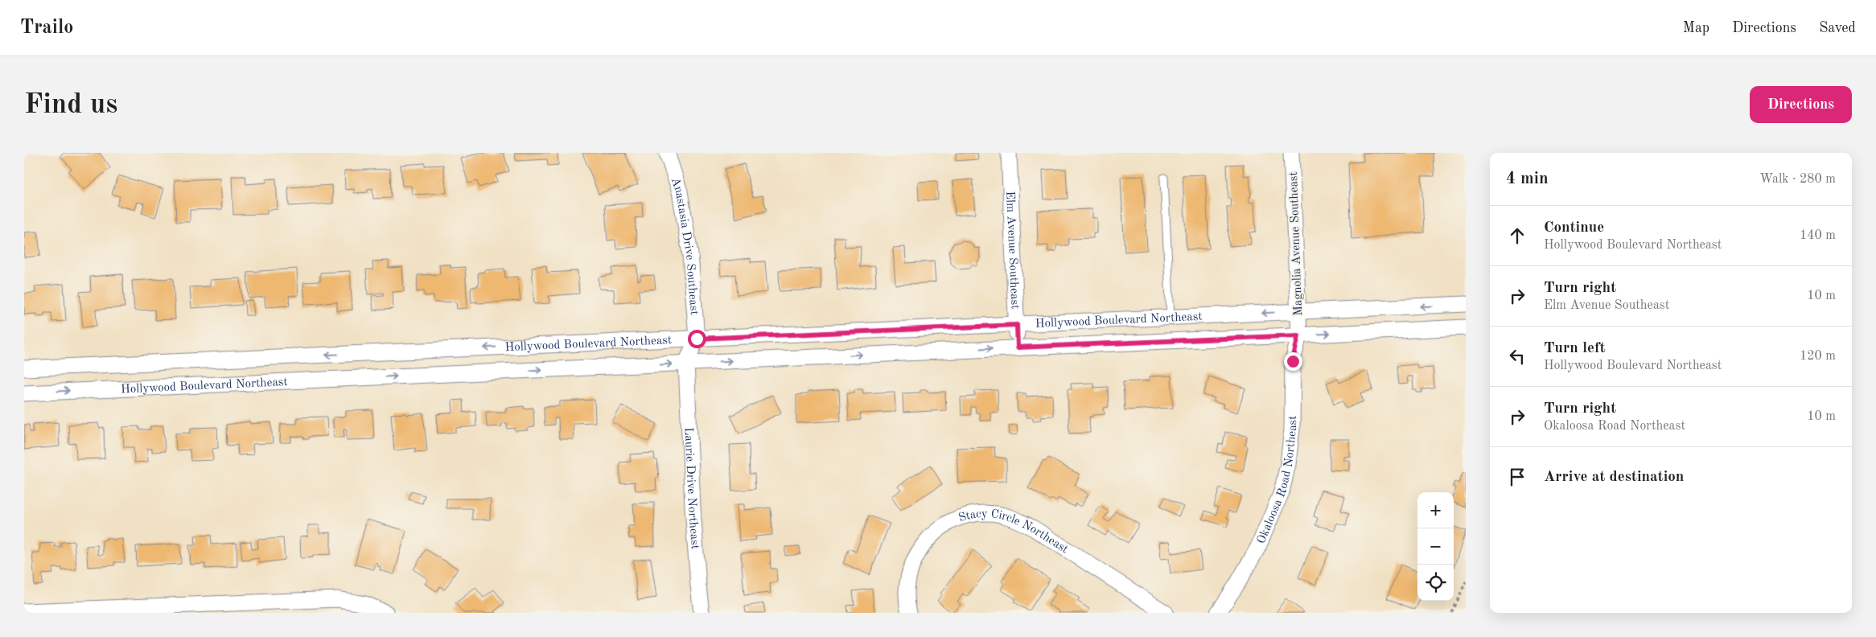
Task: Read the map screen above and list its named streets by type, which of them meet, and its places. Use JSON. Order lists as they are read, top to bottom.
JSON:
{
  "streets": {
    "street": [
      "Magnolia Avenue Southeast",
      "Anastasia Drive Southeast",
      "Elm Avenue Southeast",
      "Hollywood Boulevard Northeast",
      "Okaloosa Road Northeast",
      "Laurie Drive Northeast",
      "Stacy Circle Northeast"
    ]
  },
  "crossings": [
    ["Magnolia Avenue Southeast", "Hollywood Boulevard Northeast"],
    ["Magnolia Avenue Southeast", "Okaloosa Road Northeast"],
    ["Anastasia Drive Southeast", "Hollywood Boulevard Northeast"],
    ["Anastasia Drive Southeast", "Laurie Drive Northeast"],
    ["Elm Avenue Southeast", "Hollywood Boulevard Northeast"],
    ["Hollywood Boulevard Northeast", "Okaloosa Road Northeast"],
    ["Hollywood Boulevard Northeast", "Laurie Drive Northeast"]
  ],
  "page": {
    "header": "Trailo",
    "nav": ["Map", "Directions", "Saved"],
    "buttons": "Directions",
    "title": "Find us",
    "heading": ["4 min", "Walk · 280 m"],
    "list": [
      ["Continue", "Hollywood Boulevard Northeast", "140 m"],
      ["Turn right", "Elm Avenue Southeast", "10 m"],
      ["Turn left", "Hollywood Boulevard Northeast", "120 m"],
      ["Turn right", "Okaloosa Road Northeast", "10 m"],
      "Arrive at destination"
    ],
    "map_buttons": ["+", "−"]
  }
}
